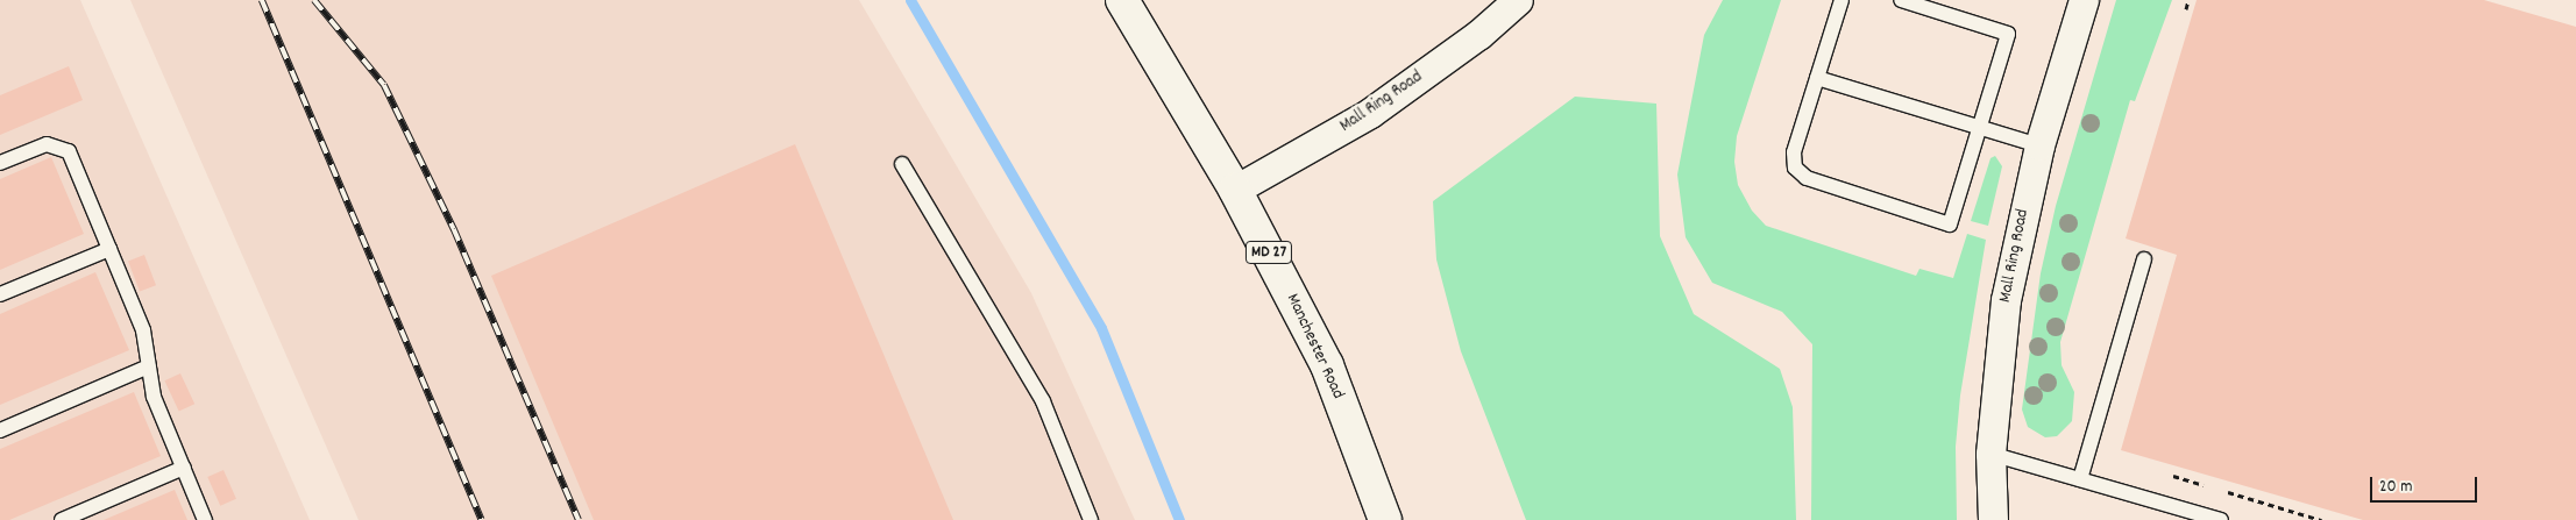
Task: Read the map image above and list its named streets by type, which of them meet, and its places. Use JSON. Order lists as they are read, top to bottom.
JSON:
{
  "streets": {
    "main road": ["MD 27", "Manchester Road"],
    "street": ["Mall Ring Road"]
  },
  "crossings": [
    ["Mall Ring Road", "Manchester Road"]
  ],
  "scale_bar": "20 m"
}
